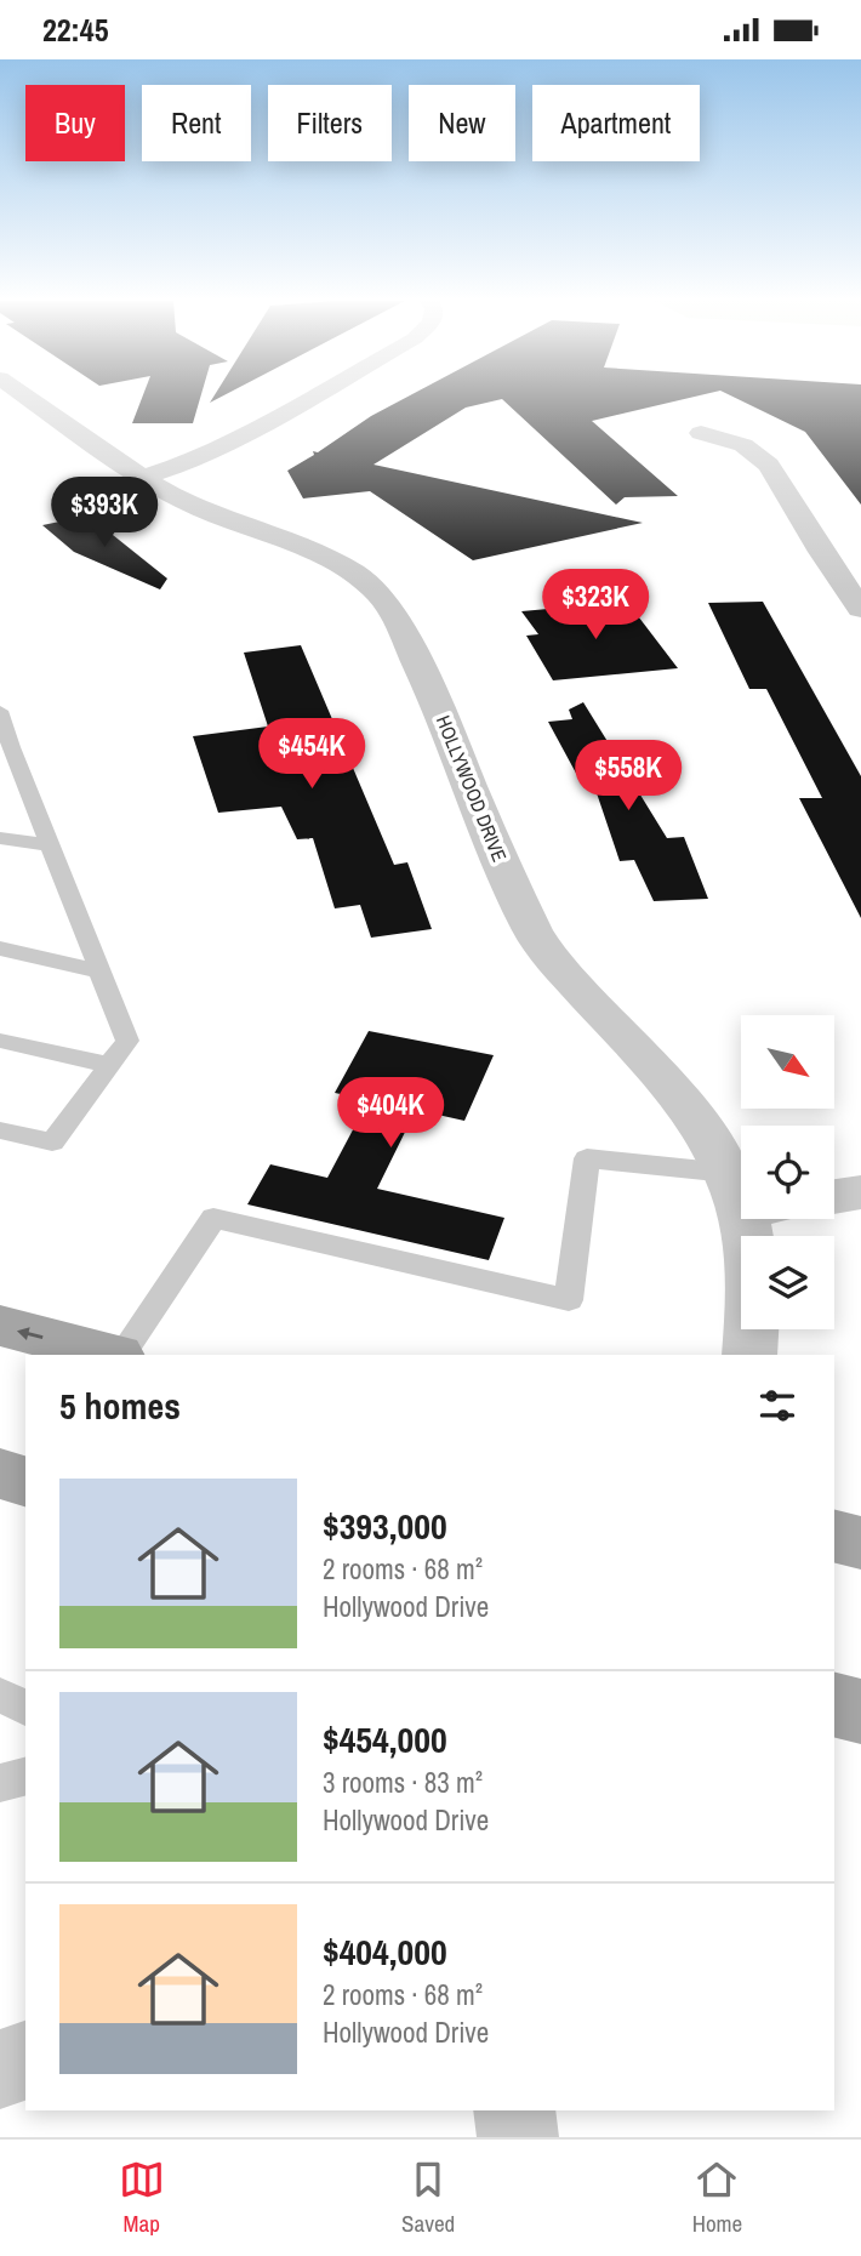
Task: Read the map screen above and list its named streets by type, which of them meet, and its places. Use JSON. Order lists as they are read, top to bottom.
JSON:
{
  "streets": {
    "street": ["HOLLYWOOD DRIVE"]
  },
  "north": "bottom right",
  "page": {
    "status": "22:45",
    "chip": [
      "Buy",
      "Rent",
      "Filters",
      "New",
      "Apartment"
    ],
    "price": [
      "$393K",
      "$323K",
      "$454K",
      "$558K",
      "$404K"
    ],
    "heading": "5 homes",
    "list": [
      {
        "name": "$393,000",
        "note": "2 rooms · 68 m² · Hollywood Drive"
      },
      {
        "name": "$454,000",
        "note": "3 rooms · 83 m² · Hollywood Drive"
      },
      {
        "name": "$404,000",
        "note": "2 rooms · 68 m² · Hollywood Drive"
      }
    ],
    "tabs": ["Map", "Saved", "Home"]
  }
}
